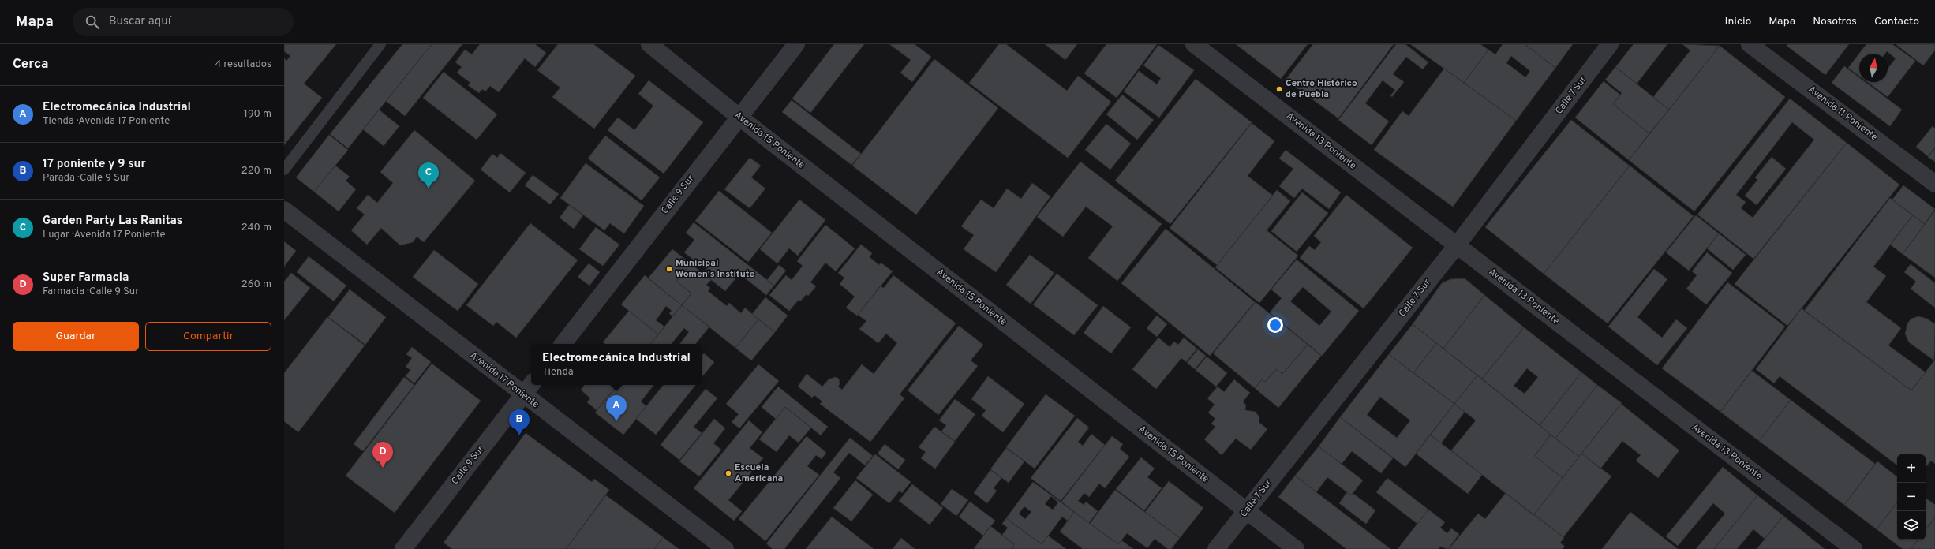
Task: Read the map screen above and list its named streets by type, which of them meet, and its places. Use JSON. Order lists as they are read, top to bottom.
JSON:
{
  "streets": {
    "street": [
      "Calle 7 Sur",
      "Avenida 11 Poniente",
      "Avenida 15 Poniente",
      "Avenida 13 Poniente",
      "Calle 9 Sur",
      "Avenida 17 Poniente"
    ]
  },
  "crossings": [
    ["Calle 7 Sur", "Avenida 15 Poniente"],
    ["Calle 7 Sur", "Avenida 13 Poniente"],
    ["Avenida 15 Poniente", "Calle 9 Sur"],
    ["Calle 9 Sur", "Avenida 17 Poniente"]
  ],
  "places": ["Centro Histórico de Puebla", "Municipal Women's Institute", "Escuela Americana"],
  "north": "top",
  "page": {
    "header": "Mapa",
    "search": "Buscar aquí",
    "nav": [
      "Inicio",
      "Mapa",
      "Nosotros",
      "Contacto"
    ],
    "heading": ["Cerca", "4 resultados"],
    "list": [
      {
        "mark": "A",
        "name": "Electromecánica Industrial",
        "note": "Tienda · Avenida 17 Poniente",
        "value": "190 m"
      },
      {
        "mark": "B",
        "name": "17 poniente y 9 sur",
        "note": "Parada · Calle 9 Sur",
        "value": "220 m"
      },
      {
        "mark": "C",
        "name": "Garden Party Las Ranitas",
        "note": "Lugar · Avenida 17 Poniente",
        "value": "240 m"
      },
      {
        "mark": "D",
        "name": "Super Farmacia",
        "note": "Farmacia · Calle 9 Sur",
        "value": "260 m"
      }
    ],
    "pins": [
      "C",
      "A",
      "B",
      "D"
    ],
    "buttons": ["Guardar", "Compartir"],
    "popup": ["Electromecánica Industrial", "Tienda"],
    "map_buttons": ["+", "−"]
  }
}
